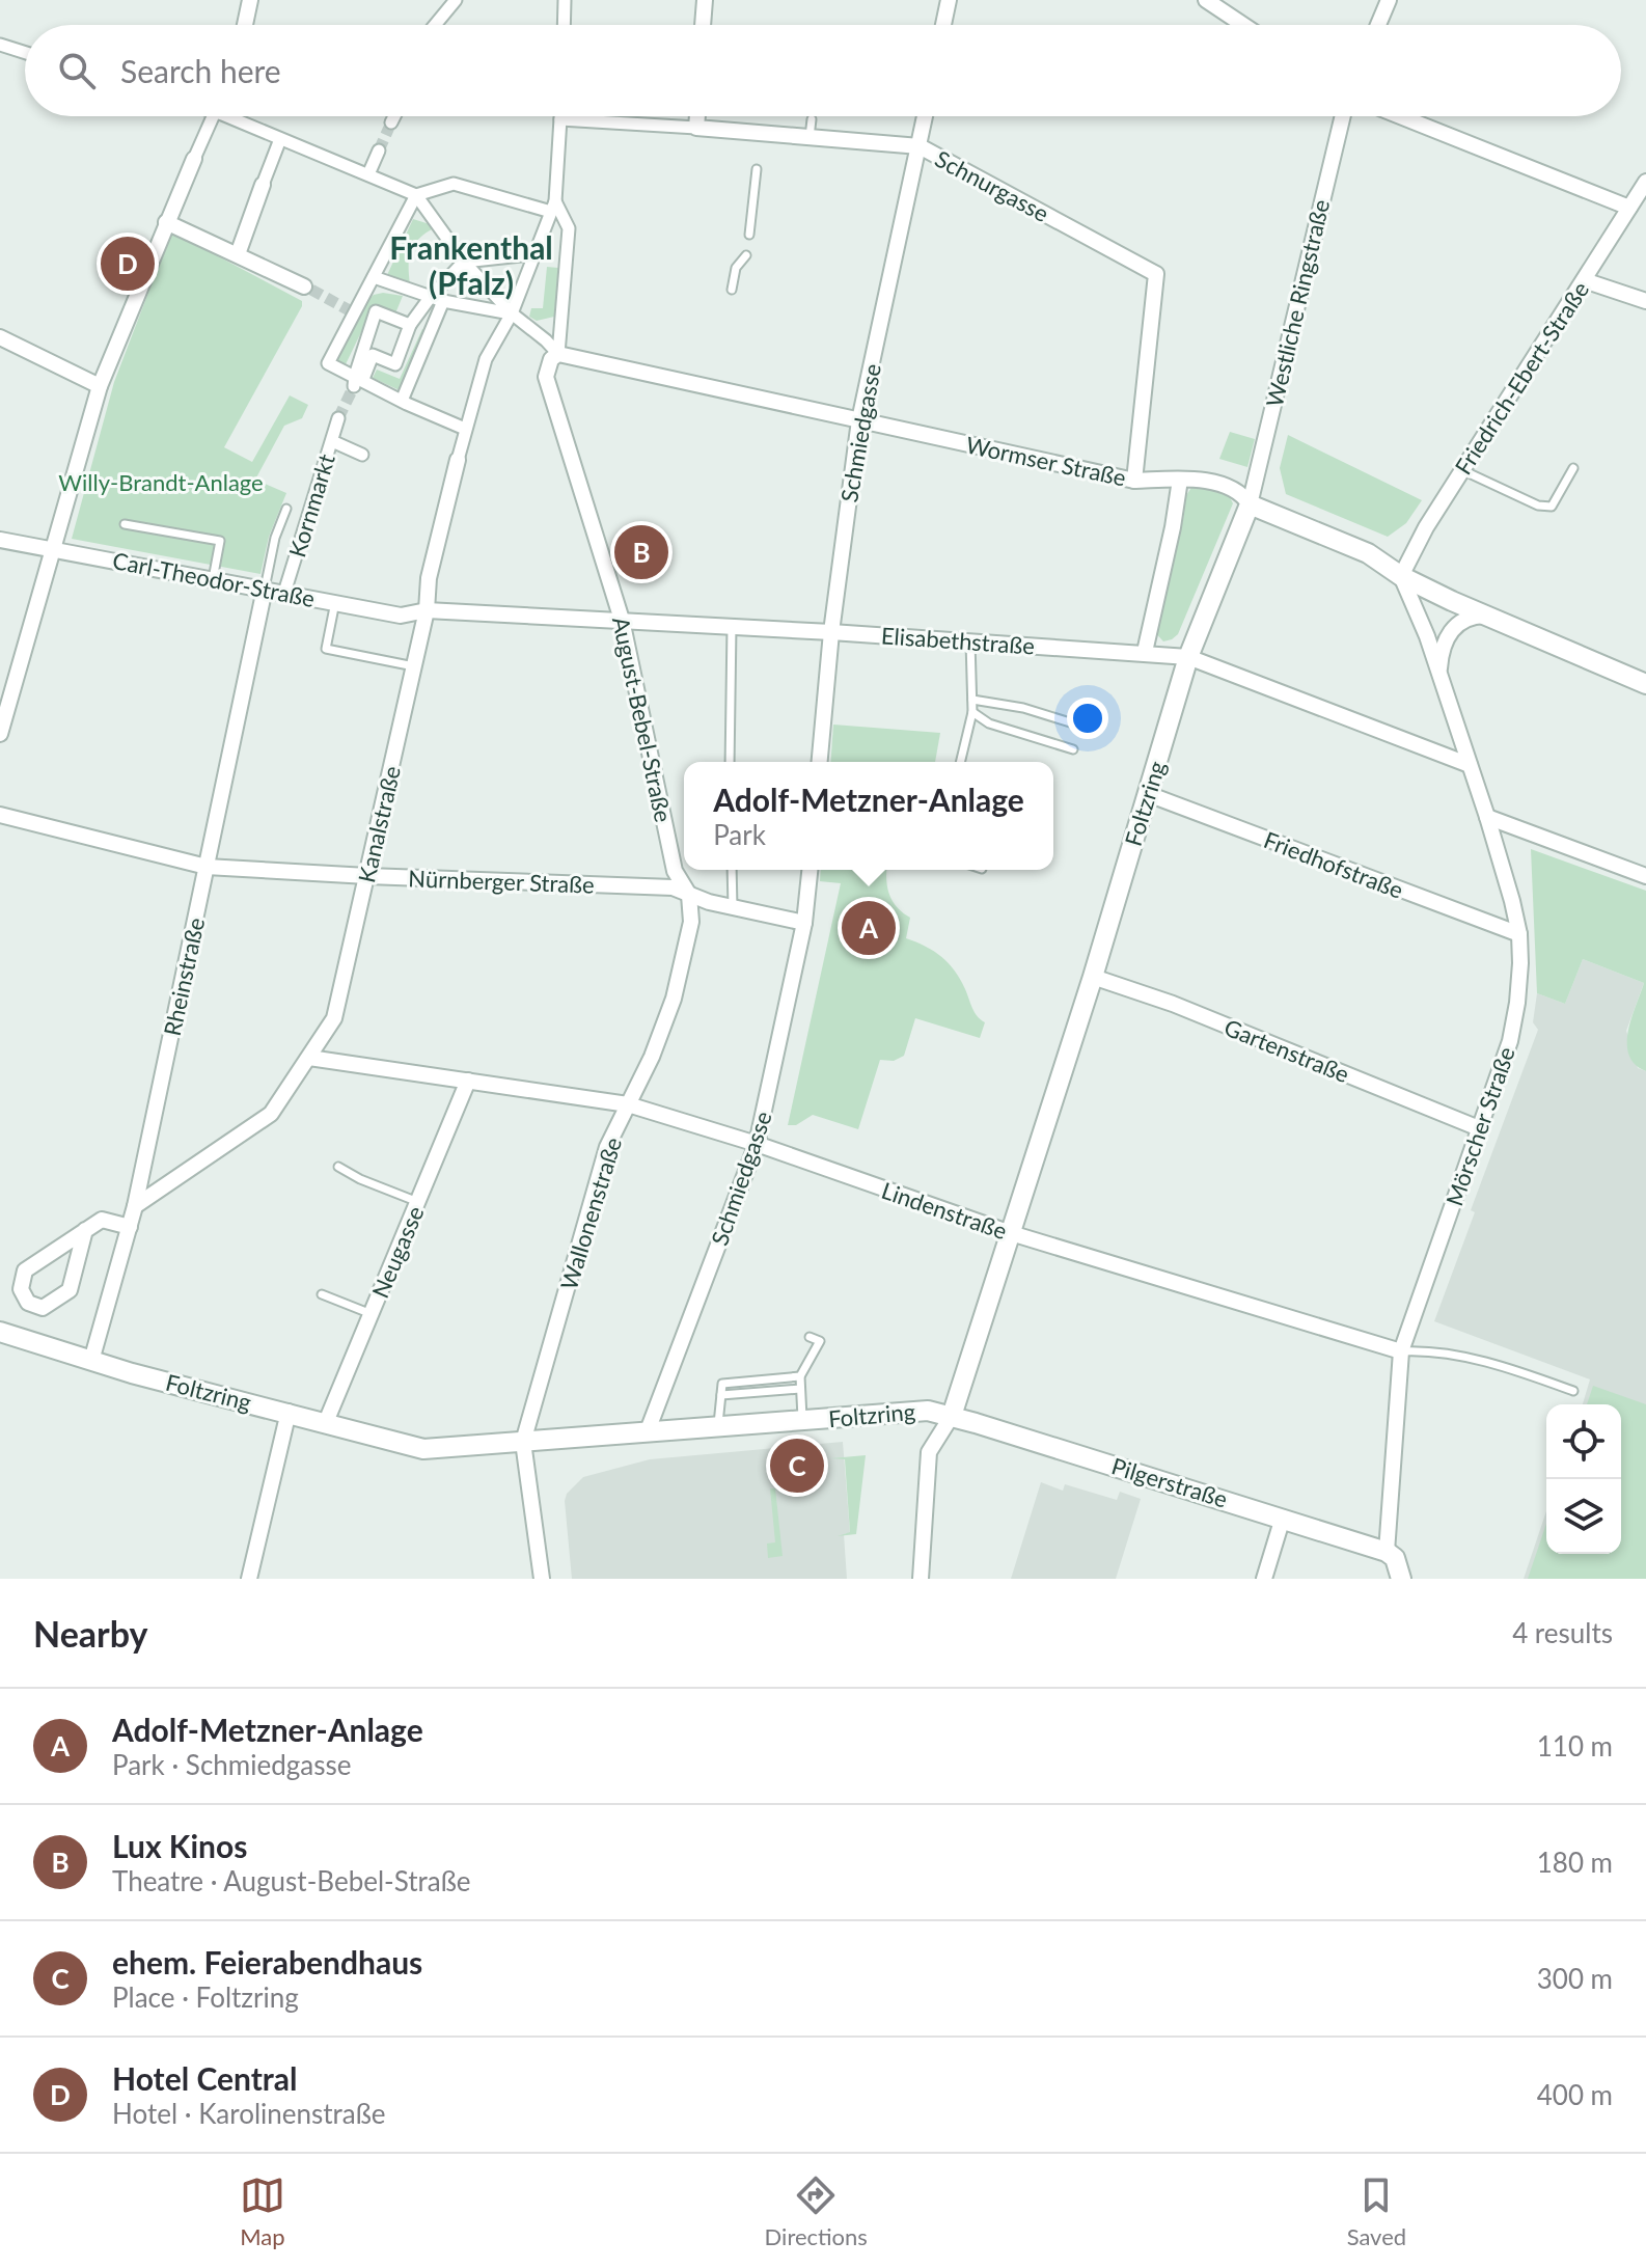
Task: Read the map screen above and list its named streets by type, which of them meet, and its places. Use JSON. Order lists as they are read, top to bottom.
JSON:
{
  "streets": {
    "street": [
      "Schnurgasse",
      "Westliche Ringstraße",
      "Friedrich-Ebert-Straße",
      "Schmiedgasse",
      "Wormser Straße",
      "Kornmarkt",
      "Carl-Theodor-Straße",
      "Elisabethstraße",
      "August-Bebel-Straße",
      "Foltzring",
      "Kanalstraße",
      "Friedhofstraße",
      "Nürnberger Straße",
      "Rheinstraße",
      "Gartenstraße",
      "Mörscher Straße",
      "Lindenstraße",
      "Wallonenstraße",
      "Neugasse",
      "Pilgerstraße"
    ]
  },
  "crossings": [
    ["Schnurgasse", "Schmiedgasse"],
    ["Schnurgasse", "Wormser Straße"],
    ["Westliche Ringstraße", "Wormser Straße"],
    ["Westliche Ringstraße", "Foltzring"],
    ["Friedrich-Ebert-Straße", "Wormser Straße"],
    ["Friedrich-Ebert-Straße", "Mörscher Straße"],
    ["Schmiedgasse", "Wormser Straße"],
    ["Schmiedgasse", "Elisabethstraße"],
    ["Schmiedgasse", "Foltzring"],
    ["Schmiedgasse", "Nürnberger Straße"],
    ["Schmiedgasse", "Lindenstraße"],
    ["Wormser Straße", "August-Bebel-Straße"],
    ["Wormser Straße", "Foltzring"],
    ["Wormser Straße", "Mörscher Straße"],
    ["Kornmarkt", "Carl-Theodor-Straße"],
    ["Carl-Theodor-Straße", "Elisabethstraße"],
    ["Carl-Theodor-Straße", "Kanalstraße"],
    ["Carl-Theodor-Straße", "Rheinstraße"],
    ["Elisabethstraße", "August-Bebel-Straße"],
    ["Elisabethstraße", "Foltzring"],
    ["Elisabethstraße", "Kanalstraße"],
    ["Elisabethstraße", "Mörscher Straße"],
    ["August-Bebel-Straße", "Nürnberger Straße"],
    ["August-Bebel-Straße", "Wallonenstraße"],
    ["Foltzring", "Friedhofstraße"],
    ["Foltzring", "Rheinstraße"],
    ["Foltzring", "Gartenstraße"],
    ["Foltzring", "Lindenstraße"],
    ["Foltzring", "Wallonenstraße"],
    ["Foltzring", "Neugasse"],
    ["Foltzring", "Pilgerstraße"],
    ["Kanalstraße", "Nürnberger Straße"],
    ["Kanalstraße", "Rheinstraße"],
    ["Kanalstraße", "Lindenstraße"],
    ["Friedhofstraße", "Mörscher Straße"],
    ["Nürnberger Straße", "Rheinstraße"],
    ["Nürnberger Straße", "Wallonenstraße"],
    ["Gartenstraße", "Mörscher Straße"],
    ["Mörscher Straße", "Lindenstraße"],
    ["Mörscher Straße", "Pilgerstraße"],
    ["Lindenstraße", "Wallonenstraße"],
    ["Lindenstraße", "Neugasse"]
  ],
  "districts": ["Frankenthal (Pfalz)"],
  "parks": ["Willy-Brandt-Anlage"],
  "page": {
    "search": "Search here",
    "pins": [
      "D",
      "B",
      "A",
      "C"
    ],
    "popup": ["Adolf-Metzner-Anlage", "Park"],
    "heading": ["Nearby", "4 results"],
    "list": [
      {
        "mark": "A",
        "name": "Adolf-Metzner-Anlage",
        "note": "Park · Schmiedgasse",
        "value": "110 m"
      },
      {
        "mark": "B",
        "name": "Lux Kinos",
        "note": "Theatre · August-Bebel-Straße",
        "value": "180 m"
      },
      {
        "mark": "C",
        "name": "ehem. Feierabendhaus",
        "note": "Place · Foltzring",
        "value": "300 m"
      },
      {
        "mark": "D",
        "name": "Hotel Central",
        "note": "Hotel · Karolinenstraße",
        "value": "400 m"
      }
    ],
    "nav": ["Map", "Directions", "Saved"]
  }
}
